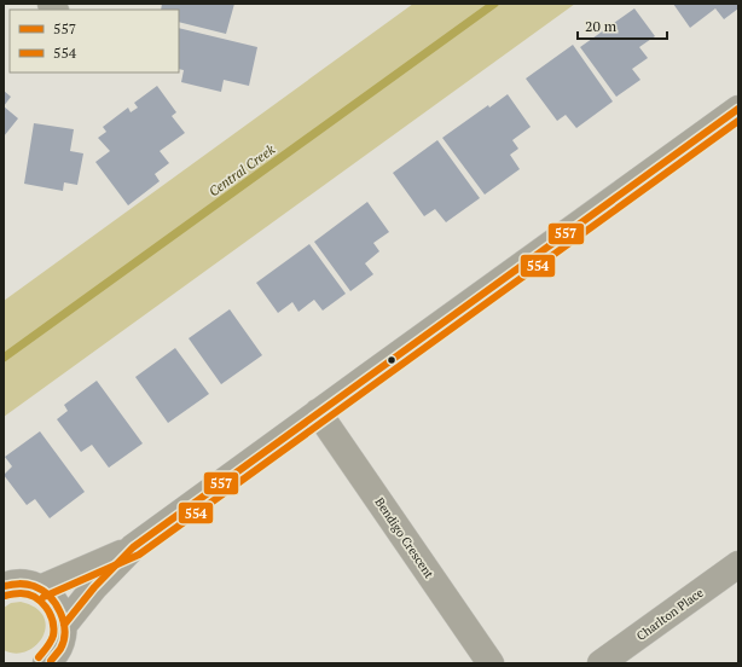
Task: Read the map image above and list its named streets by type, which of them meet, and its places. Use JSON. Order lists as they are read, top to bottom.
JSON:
{
  "streets": {
    "street": ["Bendigo Crescent", "Charlton Place"]
  },
  "water": ["Central Creek"],
  "lines": ["transit line 557", "transit line 554"],
  "legend": ["557", "554"],
  "scale_bar": "20 m"
}
